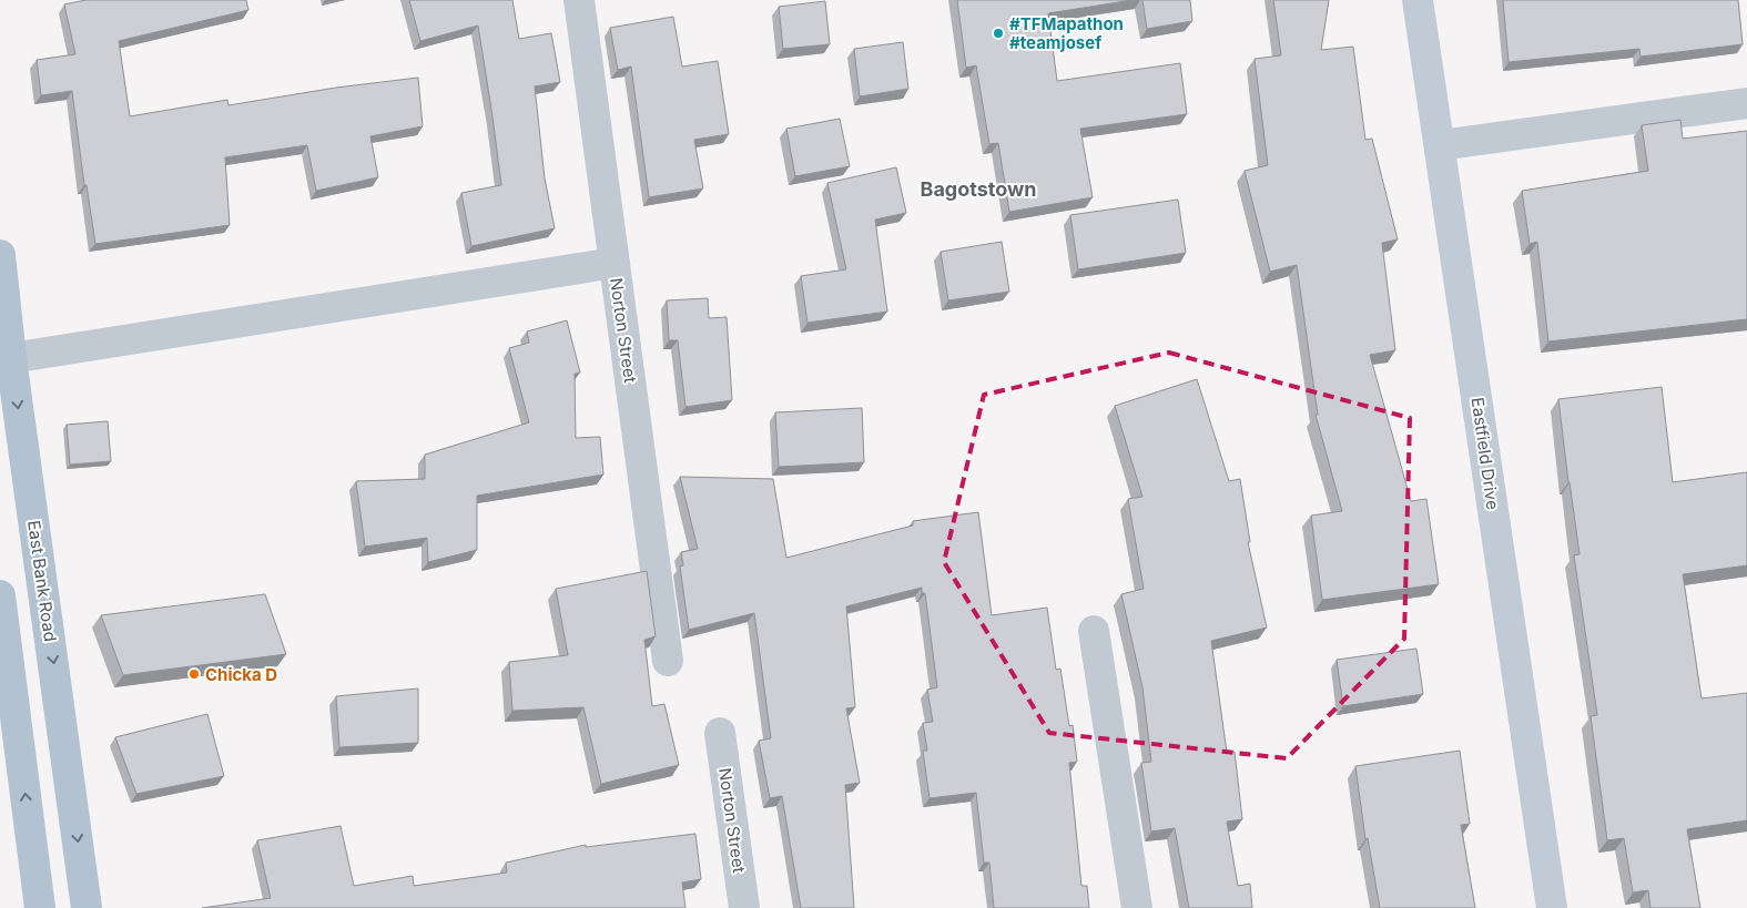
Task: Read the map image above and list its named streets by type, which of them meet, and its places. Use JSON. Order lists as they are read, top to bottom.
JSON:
{
  "streets": {
    "main road": ["East Bank Road"],
    "street": ["Norton Street", "Eastfield Drive"]
  },
  "districts": ["Bagotstown"],
  "places": ["#TFMapathon #teamjosef", "Chicka D"]
}
